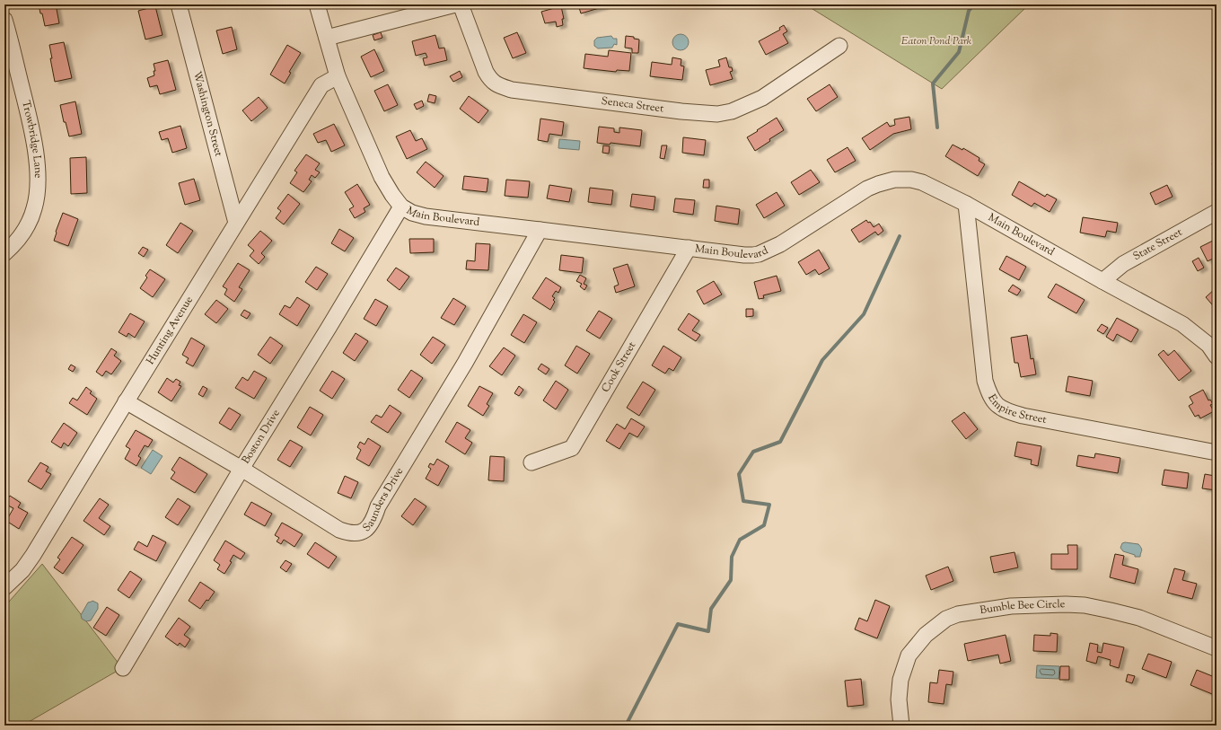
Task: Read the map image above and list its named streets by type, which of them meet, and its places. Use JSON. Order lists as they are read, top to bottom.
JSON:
{
  "streets": {
    "street": [
      "Seneca Street",
      "Washington Street",
      "Trowbridge Lane",
      "Main Boulevard",
      "State Street",
      "Hunting Avenue",
      "Cook Street",
      "Empire Street",
      "Boston Drive",
      "Saunders Drive",
      "Bumble Bee Circle"
    ]
  },
  "crossings": [
    ["Washington Street", "Hunting Avenue"],
    ["Main Boulevard", "State Street"],
    ["Main Boulevard", "Hunting Avenue"],
    ["Main Boulevard", "Cook Street"],
    ["Main Boulevard", "Empire Street"],
    ["Main Boulevard", "Boston Drive"],
    ["Main Boulevard", "Saunders Drive"],
    ["Hunting Avenue", "Saunders Drive"],
    ["Boston Drive", "Saunders Drive"]
  ],
  "parks": ["Eaton Pond Park"]
}
